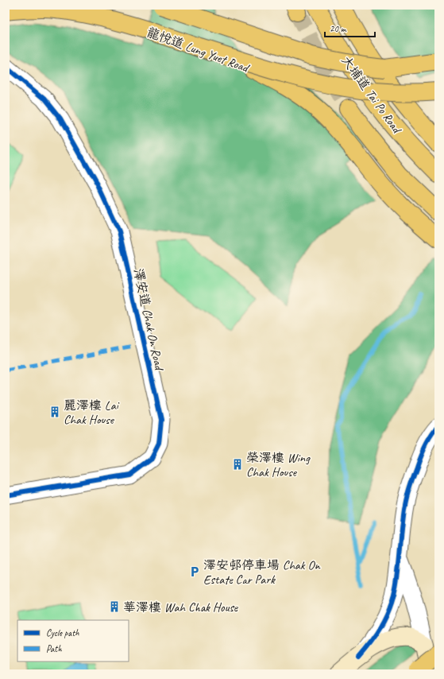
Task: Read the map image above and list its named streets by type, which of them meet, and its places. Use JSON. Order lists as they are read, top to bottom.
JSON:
{
  "streets": {
    "main road": ["龍悅道 Lung Yuet Road", "大埔道 Tai Po Road"],
    "street": ["澤安道 Chak On Road"]
  },
  "places": {
    "building": ["麗澤樓 Lai Chak House", "榮澤樓 Wing Chak House", "華澤樓 Wah Chak House"],
    "parking": ["澤安邨停車場 Chak On Estate Car Park"]
  },
  "legend": ["Cycle path", "Path"],
  "scale_bar": "20 m"
}
